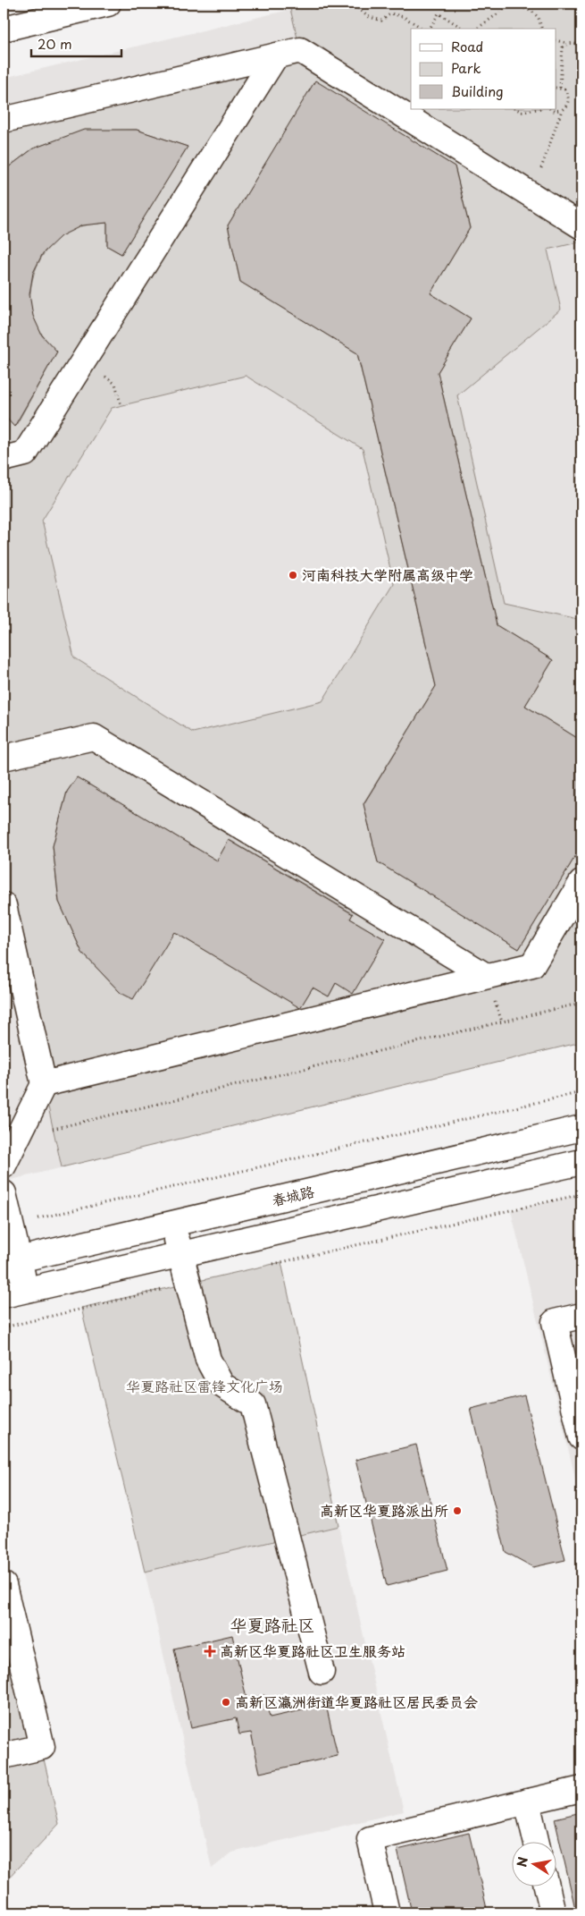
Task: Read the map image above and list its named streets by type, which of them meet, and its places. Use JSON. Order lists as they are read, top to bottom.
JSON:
{
  "streets": {
    "street": ["春城路"]
  },
  "districts": ["华夏路社区"],
  "parks": ["华夏路社区雷锋文化广场"],
  "places": {
    "other": ["河南科技大学附属高级中学", "高新区华夏路派出所", "高新区瀛洲街道华夏路社区居民委员会"],
    "health": ["高新区华夏路社区卫生服务站"]
  },
  "legend": ["Road", "Park", "Building"],
  "scale_bar": "20 m",
  "north": "left"
}
